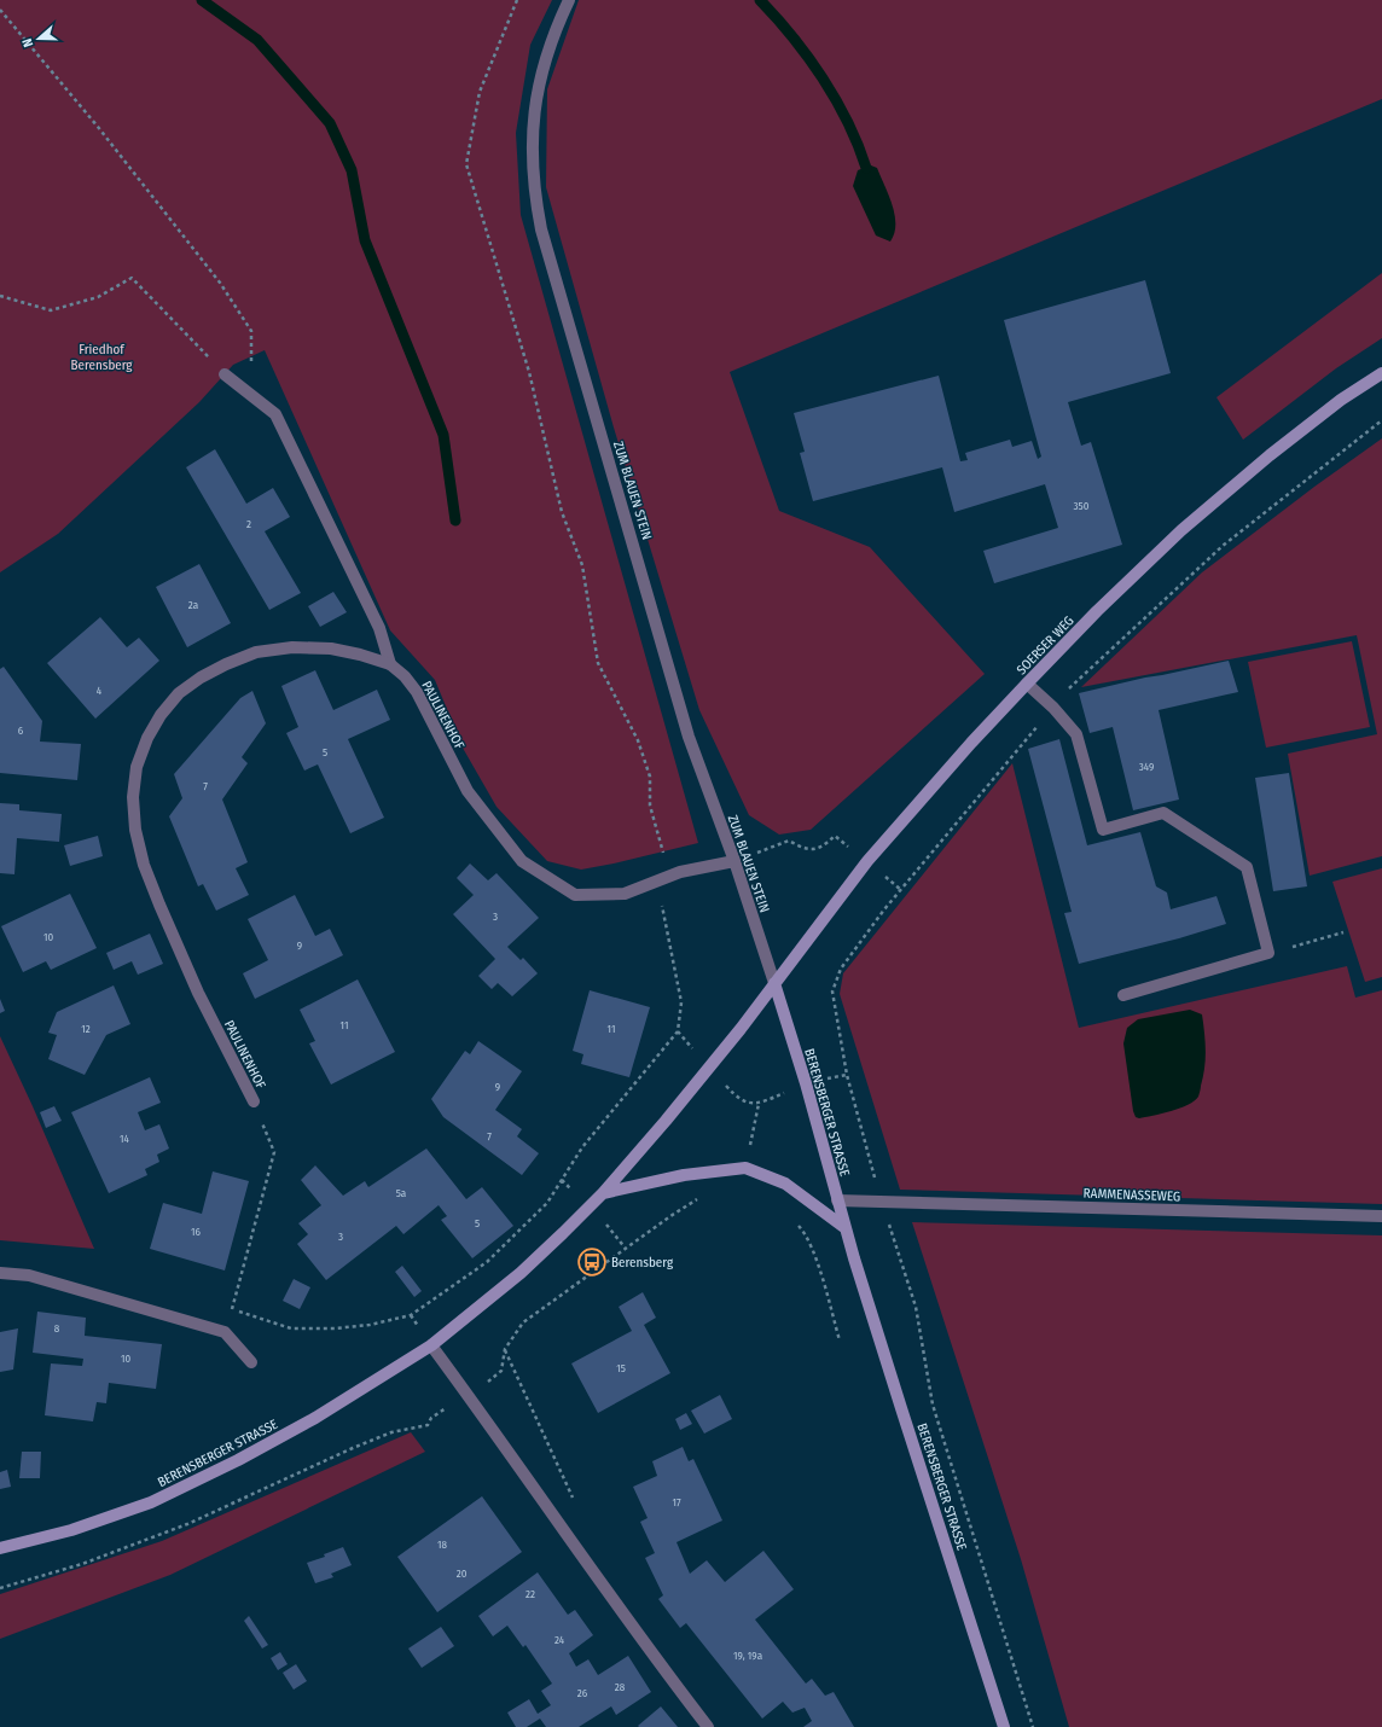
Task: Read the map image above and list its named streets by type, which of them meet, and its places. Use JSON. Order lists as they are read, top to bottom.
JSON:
{
  "streets": {
    "main road": ["SOERSER WEG", "BERENSBERGER STRASSE"],
    "street": ["ZUM BLAUEN STEIN", "PAULINENHOF", "RAMMENASSEWEG"]
  },
  "crossings": [
    ["ZUM BLAUEN STEIN", "SOERSER WEG"],
    ["ZUM BLAUEN STEIN", "PAULINENHOF"],
    ["ZUM BLAUEN STEIN", "BERENSBERGER STRASSE"],
    ["SOERSER WEG", "BERENSBERGER STRASSE"],
    ["BERENSBERGER STRASSE", "RAMMENASSEWEG"]
  ],
  "parks": ["Friedhof Berensberg"],
  "places": {
    "bus stop": ["Berensberg"]
  },
  "house_numbers": [
    "350",
    "2",
    "2a",
    "4",
    "6",
    "5",
    "349",
    "7",
    "3",
    "10",
    "9",
    "11",
    "12",
    "11",
    "9",
    "7",
    "14",
    "5a",
    "5",
    "16",
    "3",
    "8",
    "10",
    "15",
    "17",
    "18",
    "20",
    "22",
    "24",
    "19, 19a",
    "28",
    "26"
  ],
  "north": "left"
}
